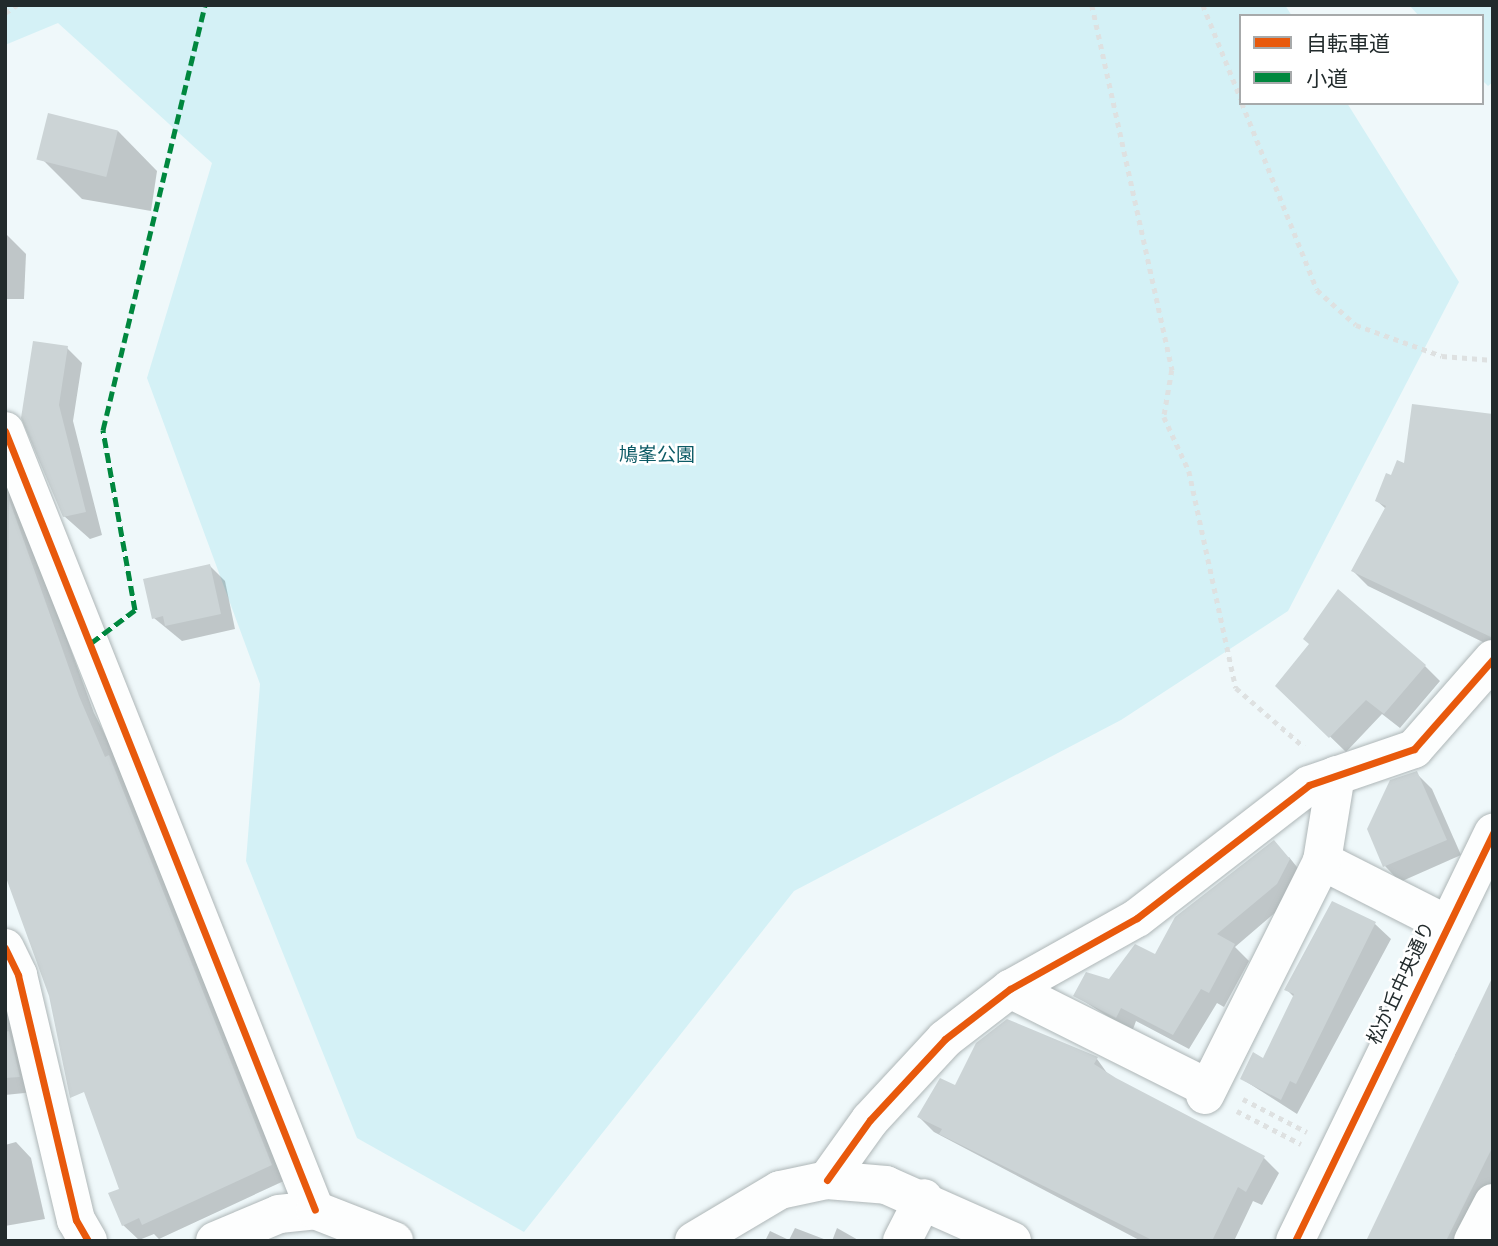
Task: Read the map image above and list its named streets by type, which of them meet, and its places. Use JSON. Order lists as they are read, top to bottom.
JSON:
{
  "streets": {
    "street": ["松が丘中央通り"]
  },
  "parks": ["鳩峯公園"],
  "legend": ["自転車道", "小道"]
}
